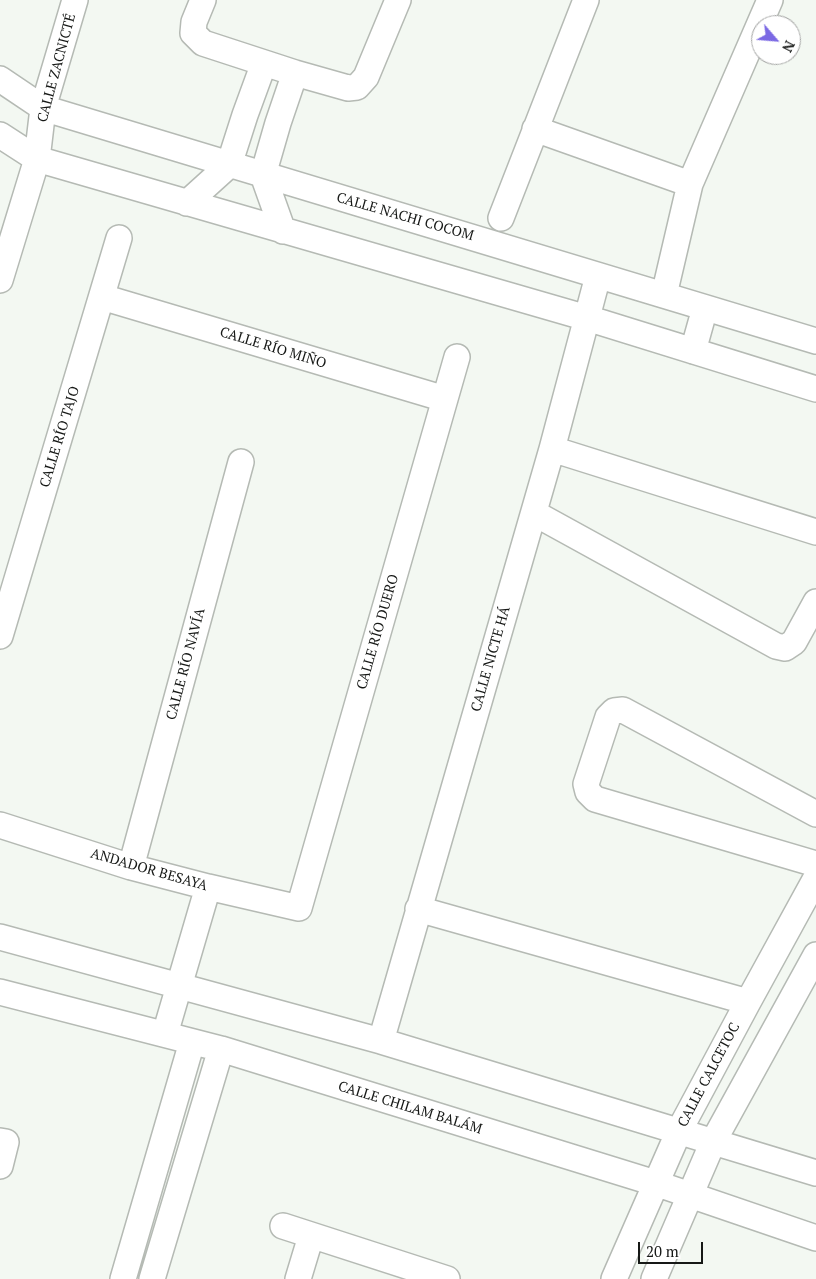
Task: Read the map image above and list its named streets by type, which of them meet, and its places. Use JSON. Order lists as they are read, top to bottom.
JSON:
{
  "streets": {
    "street": [
      "CALLE ZACNICTÉ",
      "CALLE NACHI COCOM",
      "CALLE RÍO MIÑO",
      "CALLE RÍO TAJO",
      "CALLE RÍO DUERO",
      "CALLE NICTE HÁ",
      "CALLE RÍO NAVÍA",
      "ANDADOR BESAYA",
      "CALLE CALCETOC",
      "CALLE CHILAM BALÁM"
    ]
  },
  "crossings": [
    ["CALLE ZACNICTÉ", "CALLE NACHI COCOM"],
    ["CALLE NACHI COCOM", "CALLE NICTE HÁ"],
    ["CALLE RÍO MIÑO", "CALLE RÍO TAJO"],
    ["CALLE RÍO MIÑO", "CALLE RÍO DUERO"],
    ["CALLE RÍO DUERO", "ANDADOR BESAYA"],
    ["CALLE RÍO NAVÍA", "ANDADOR BESAYA"],
    ["CALLE CALCETOC", "CALLE CHILAM BALÁM"]
  ],
  "scale_bar": "20 m",
  "north": "bottom right"
}
